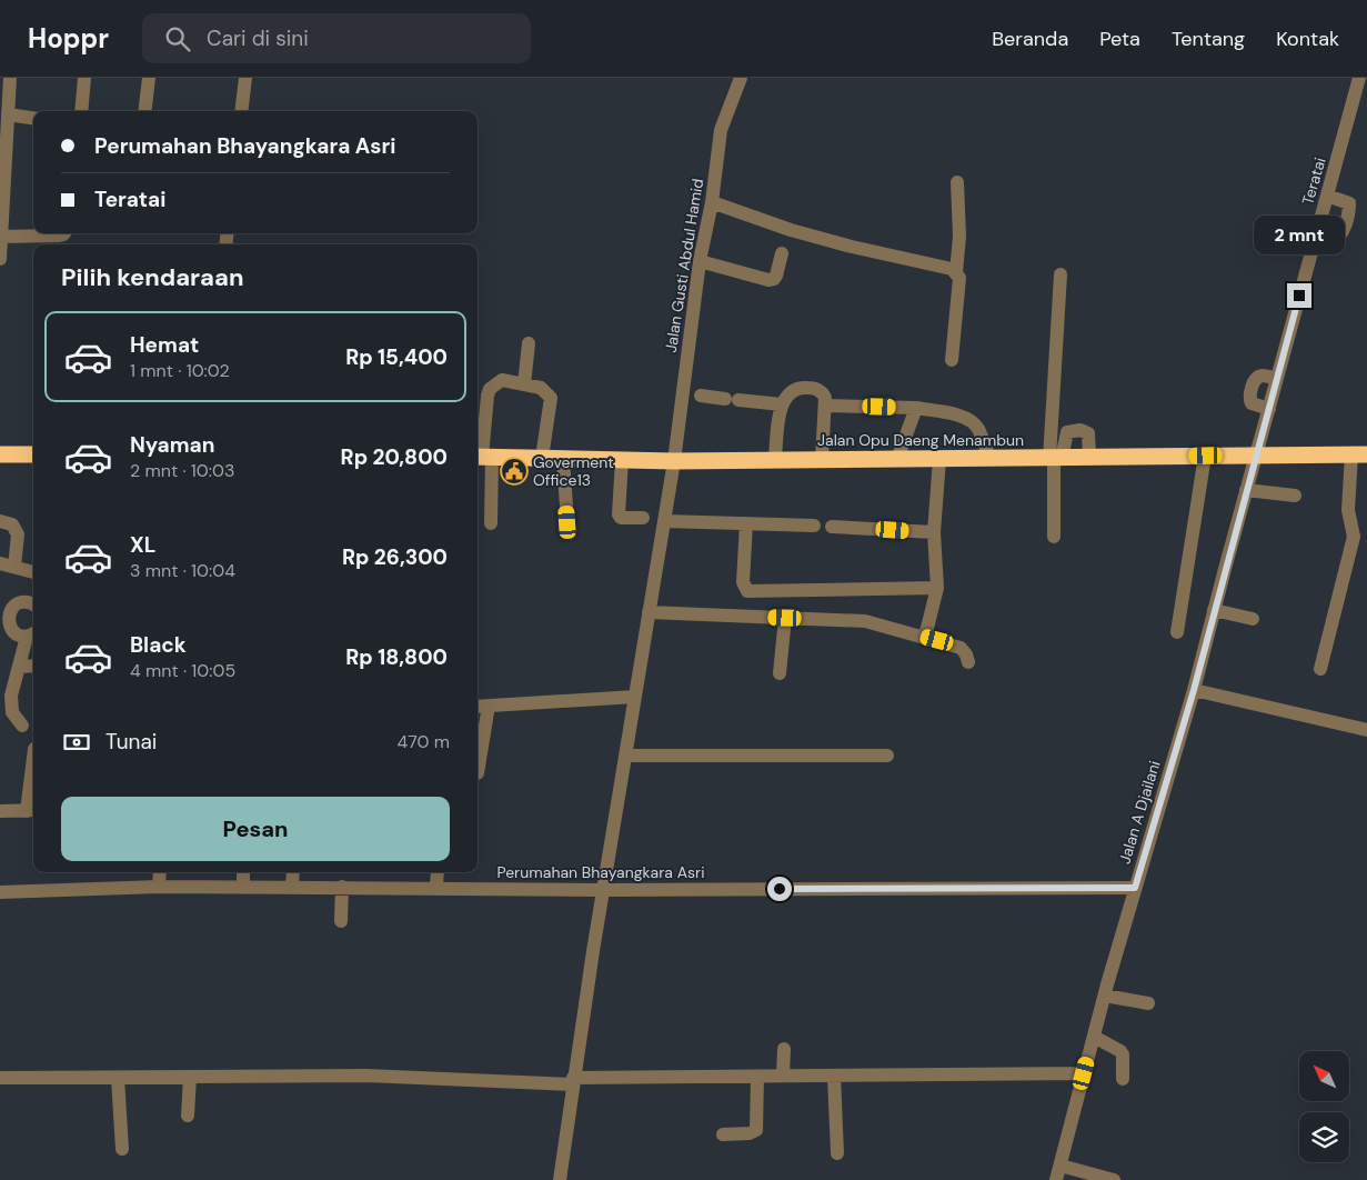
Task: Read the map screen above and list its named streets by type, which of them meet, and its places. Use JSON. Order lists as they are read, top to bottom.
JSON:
{
  "streets": {
    "highway": ["Jalan Opu Daeng Menambun"],
    "street": [
      "Teratai",
      "Jalan Gusti Abdul Hamid",
      "Jalan A Djailani",
      "Perumahan Bhayangkara Asri"
    ]
  },
  "crossings": [
    ["Teratai", "Jalan Opu Daeng Menambun"],
    ["Teratai", "Jalan A Djailani"],
    ["Jalan Gusti Abdul Hamid", "Jalan Opu Daeng Menambun"],
    ["Jalan Gusti Abdul Hamid", "Perumahan Bhayangkara Asri"],
    ["Jalan Opu Daeng Menambun", "Jalan A Djailani"],
    ["Jalan A Djailani", "Perumahan Bhayangkara Asri"]
  ],
  "places": {
    "public building": ["Goverment Office13"]
  },
  "north": "top left",
  "page": {
    "header": "Hoppr",
    "search": "Cari di sini",
    "nav": [
      "Beranda",
      "Peta",
      "Tentang",
      "Kontak"
    ],
    "banner": ["Perumahan Bhayangkara Asri", "Teratai"],
    "bubble": "2 mnt",
    "heading": "Pilih kendaraan",
    "list": [
      {
        "name": "Hemat",
        "note": "1 mnt · 10:02",
        "value": "Rp 15,400"
      },
      {
        "name": "Nyaman",
        "note": "2 mnt · 10:03",
        "value": "Rp 20,800"
      },
      {
        "name": "XL",
        "note": "3 mnt · 10:04",
        "value": "Rp 26,300"
      },
      {
        "name": "Black",
        "note": "4 mnt · 10:05",
        "value": "Rp 18,800"
      }
    ],
    "pay": ["Tunai", "470 m"],
    "buttons": "Pesan"
  }
}
